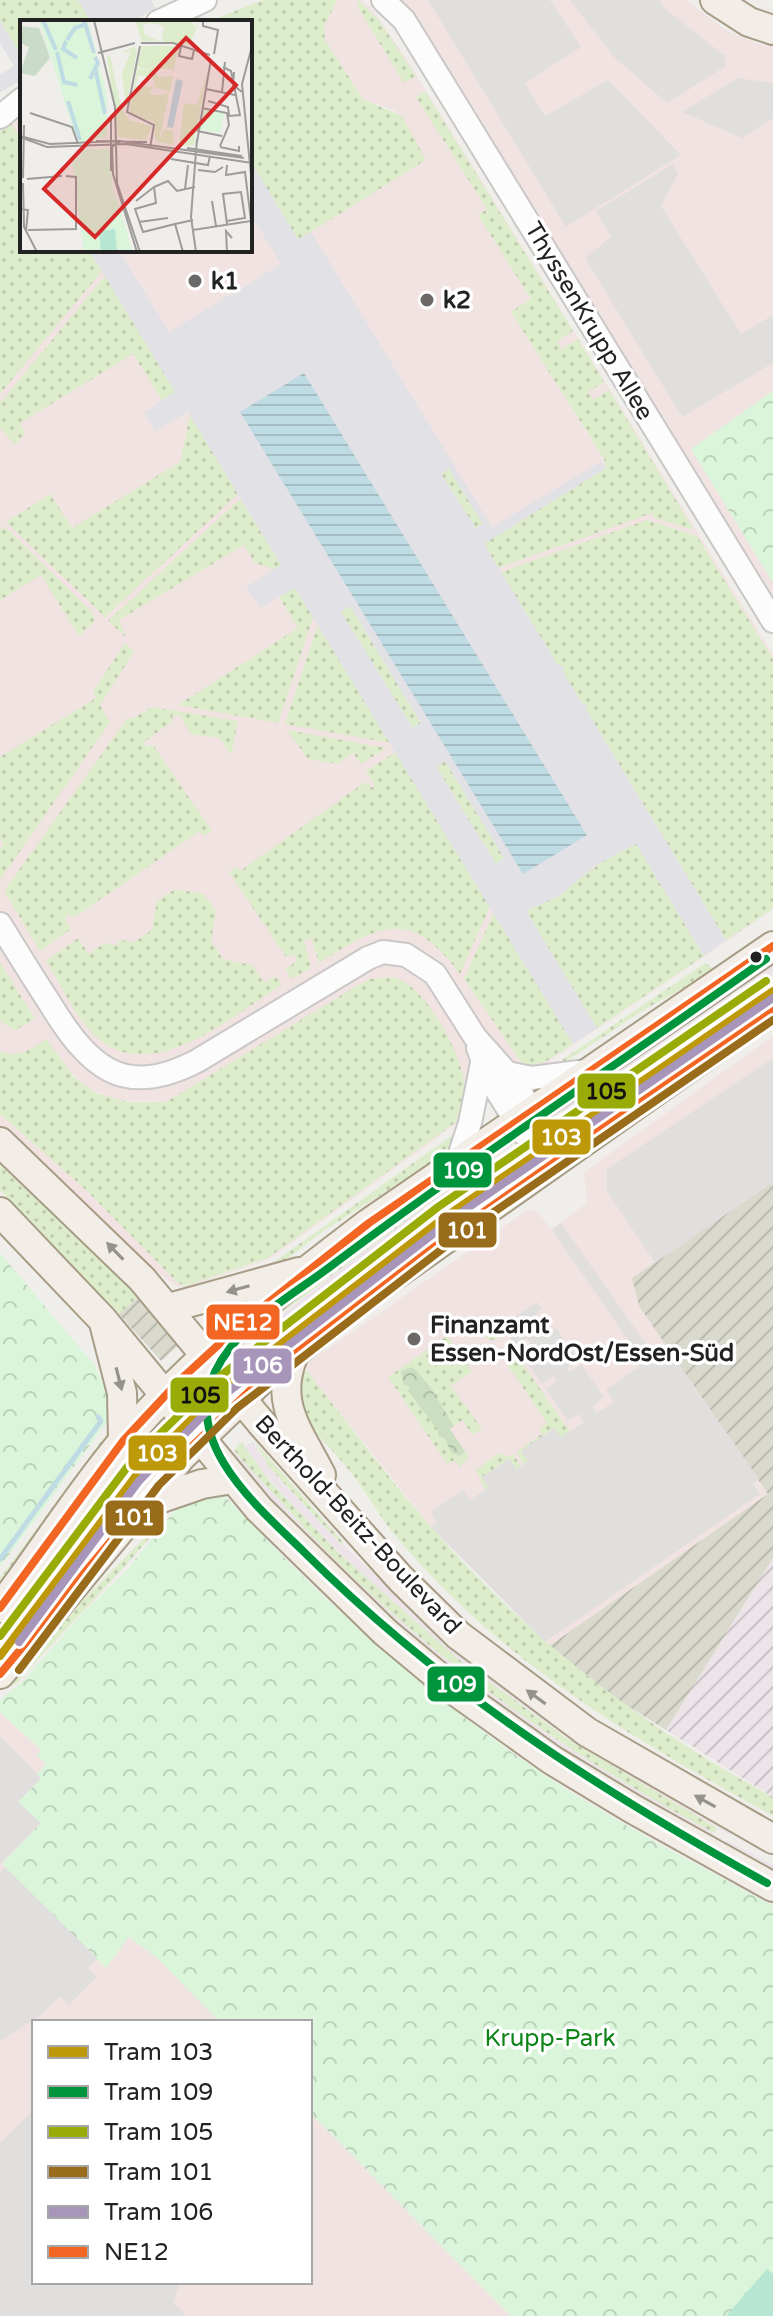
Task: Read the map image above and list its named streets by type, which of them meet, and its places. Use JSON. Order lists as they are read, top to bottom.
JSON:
{
  "streets": {
    "main road": ["Berthold-Beitz-Boulevard"],
    "street": ["ThyssenKrupp Allee"]
  },
  "parks": ["Krupp-Park"],
  "places": ["k1", "k2", "Finanzamt Essen-NordOst/Essen-Süd"],
  "lines": [
    "transit line NE12",
    "tram line 109",
    "tram line 105",
    "tram line 103",
    "tram line 106",
    "tram line 101"
  ],
  "legend": [
    "Tram 103",
    "Tram 109",
    "Tram 105",
    "Tram 101",
    "Tram 106",
    "NE12"
  ]
}
